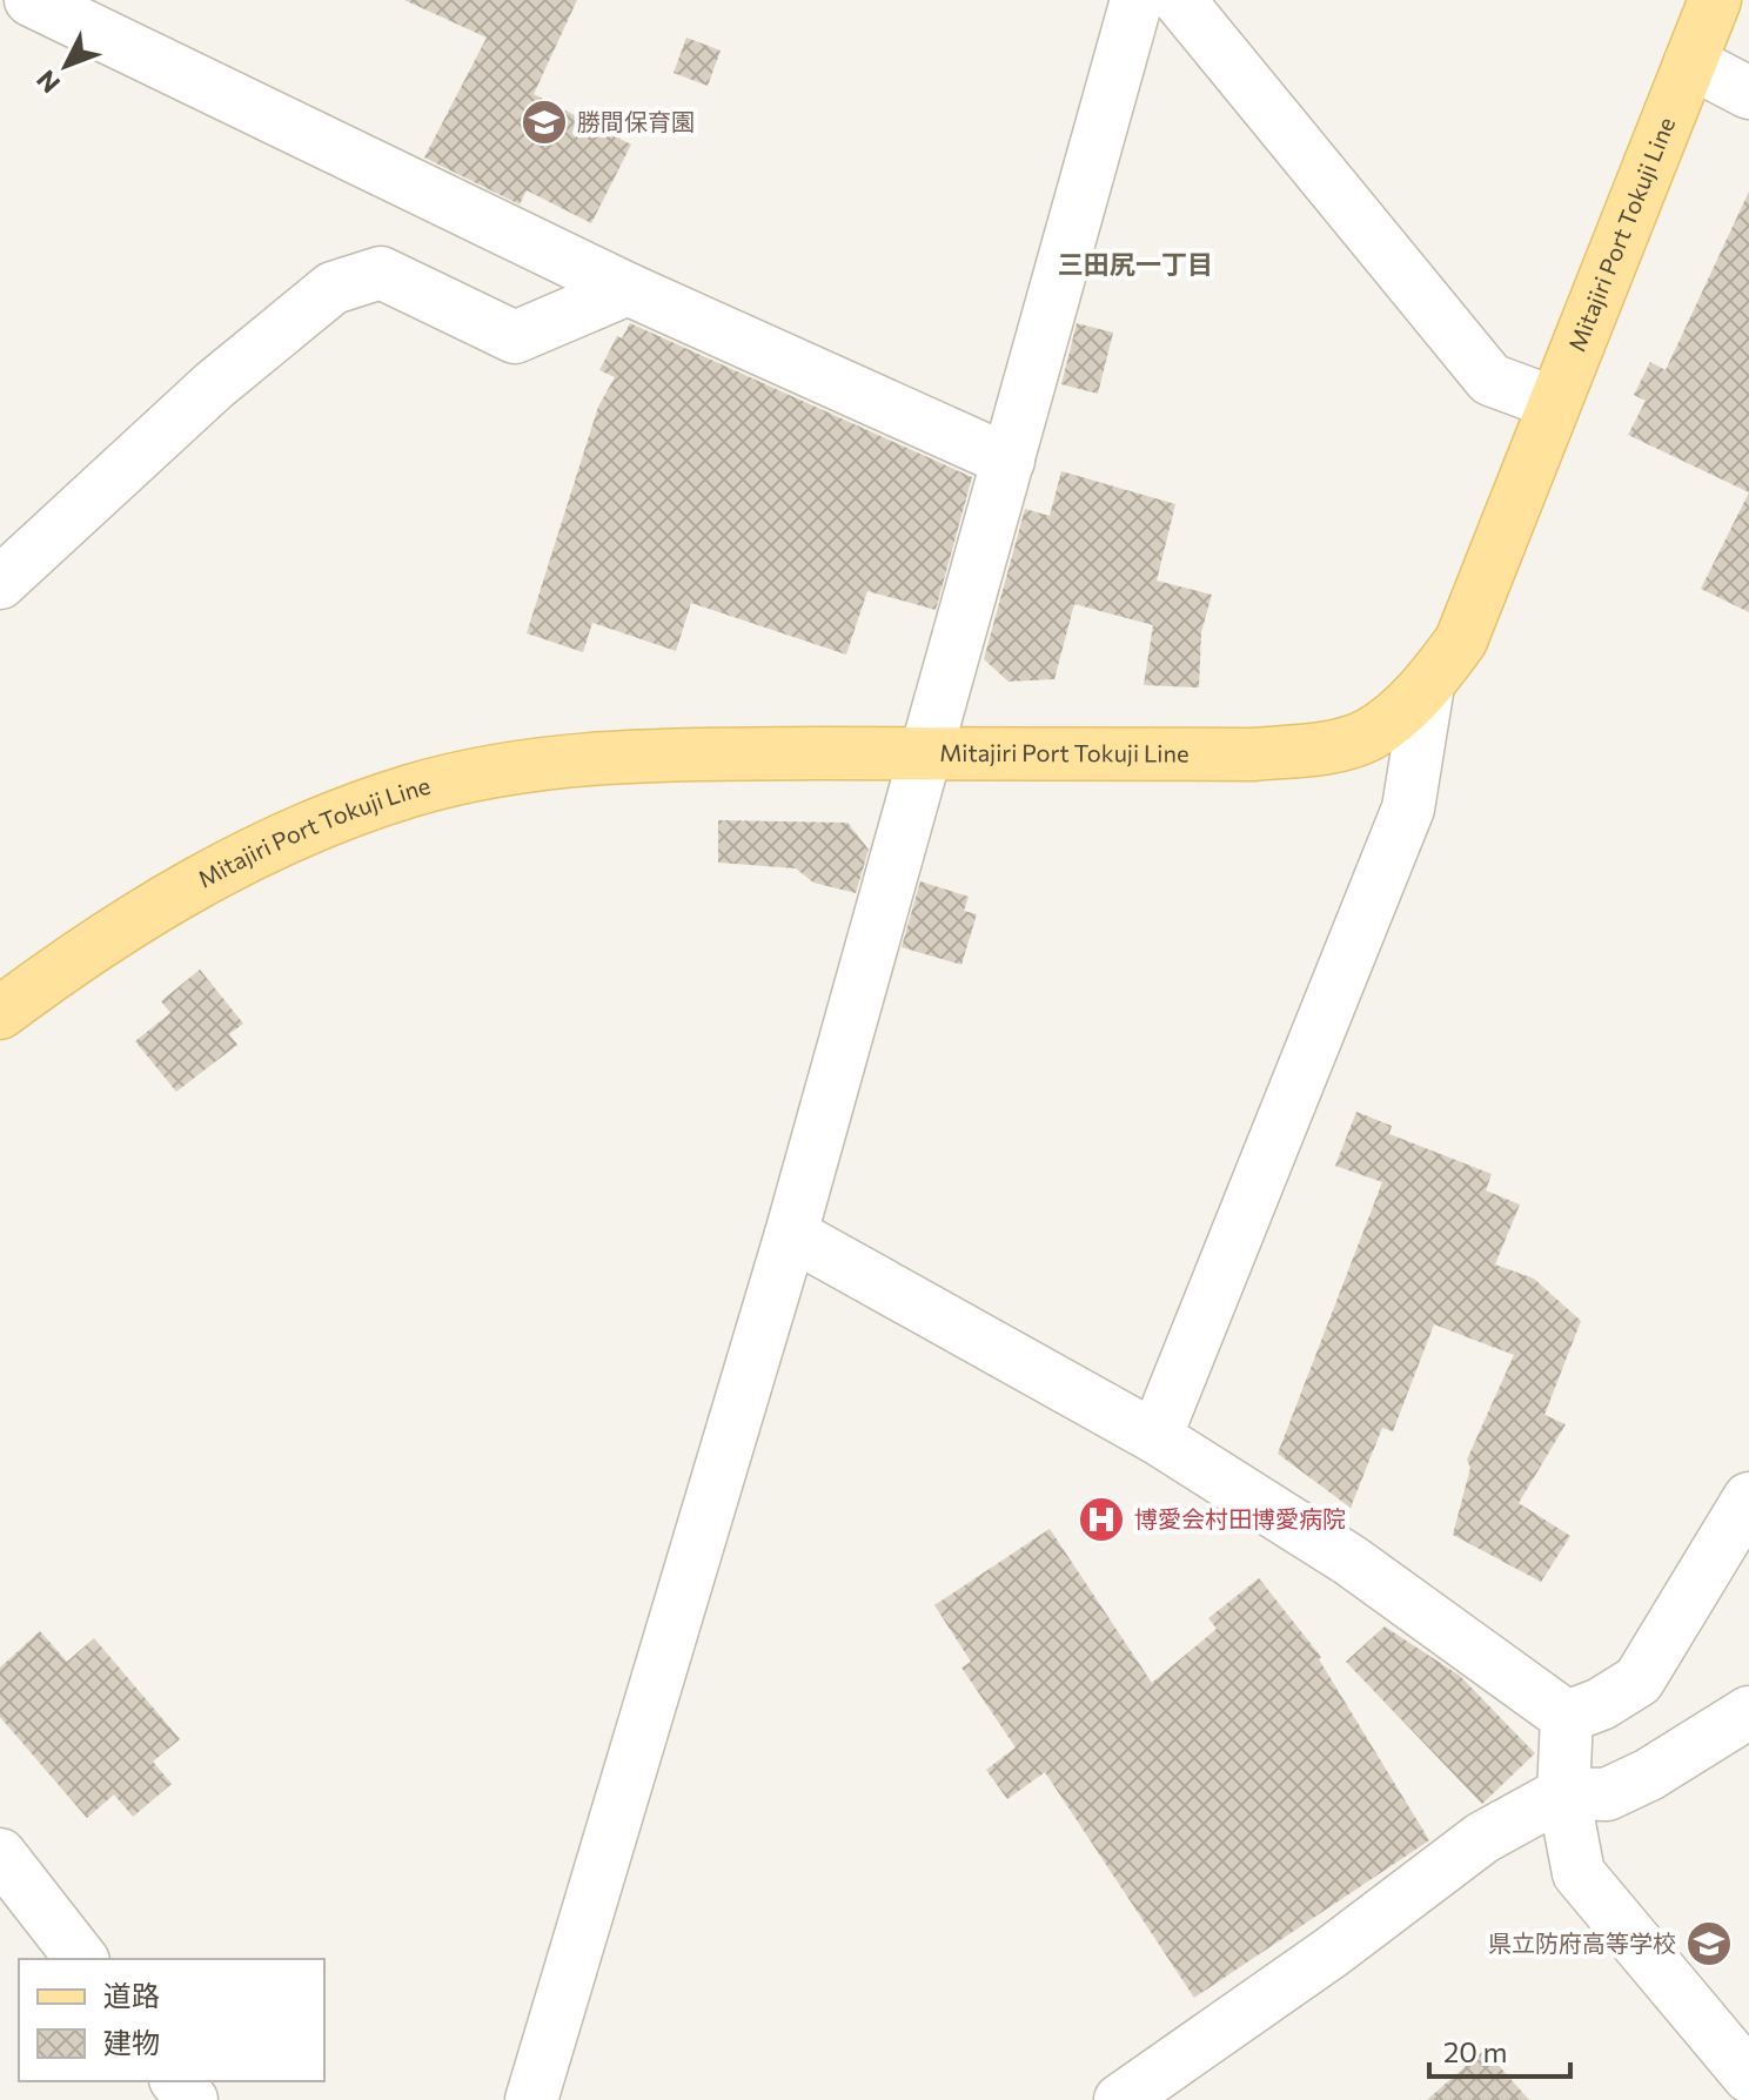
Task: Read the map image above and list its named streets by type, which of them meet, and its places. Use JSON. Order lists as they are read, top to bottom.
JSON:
{
  "streets": {
    "main road": ["Mitajiri Port Tokuji Line"]
  },
  "districts": ["三田尻一丁目"],
  "places": {
    "school or university": ["勝間保育園", "県立防府高等学校"],
    "hospital": ["博愛会村田博愛病院"]
  },
  "legend": ["道路", "建物"],
  "scale_bar": "20 m",
  "north": "bottom left"
}
